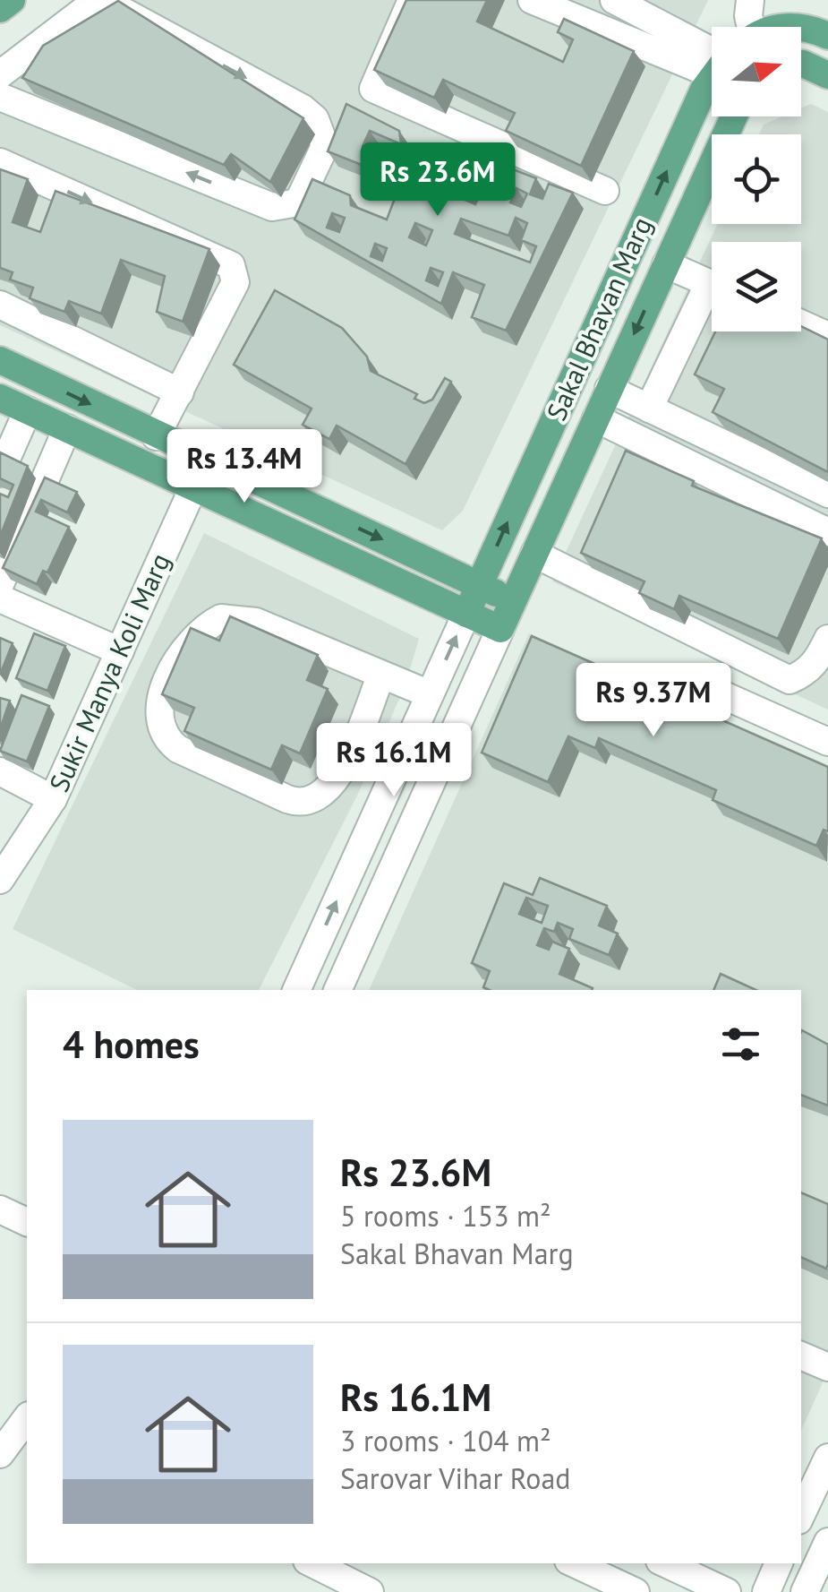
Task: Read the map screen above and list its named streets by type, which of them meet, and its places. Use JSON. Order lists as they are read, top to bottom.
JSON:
{
  "streets": {
    "main road": ["Sakal Bhavan Marg"],
    "street": ["Sukir Manya Koli Marg"]
  },
  "north": "right",
  "page": {
    "price": [
      "Rs 23.6M",
      "Rs 13.4M",
      "Rs 9.37M",
      "Rs 16.1M"
    ],
    "heading": "4 homes",
    "list": [
      {
        "name": "Rs 23.6M",
        "note": "5 rooms · 153 m² · Sakal Bhavan Marg"
      },
      {
        "name": "Rs 16.1M",
        "note": "3 rooms · 104 m² · Sarovar Vihar Road"
      }
    ]
  }
}
